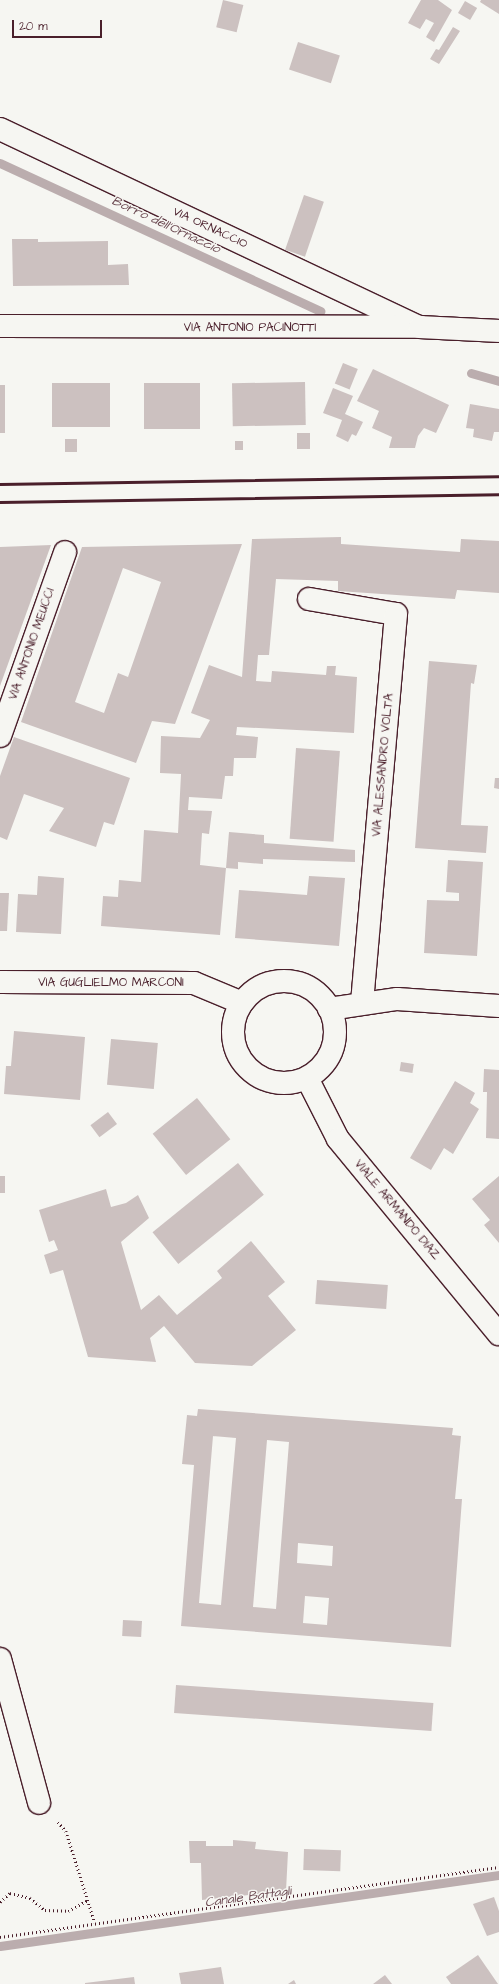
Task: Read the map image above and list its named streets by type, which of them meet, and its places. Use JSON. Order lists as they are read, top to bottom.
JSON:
{
  "streets": {
    "street": [
      "VIA ORNACCIO",
      "VIA ANTONIO PACINOTTI",
      "VIA ANTONIO MEUCCI",
      "VIA ALESSANDRO VOLTA",
      "VIA GUGLIELMO MARCONI",
      "VIALE ARMANDO DIAZ"
    ]
  },
  "crossings": [
    ["VIA ORNACCIO", "VIA ANTONIO PACINOTTI"],
    ["VIA GUGLIELMO MARCONI", "VIALE ARMANDO DIAZ"]
  ],
  "water": ["Borro dell'Ornaccio", "Canale Battagli"],
  "scale_bar": "20 m"
}
